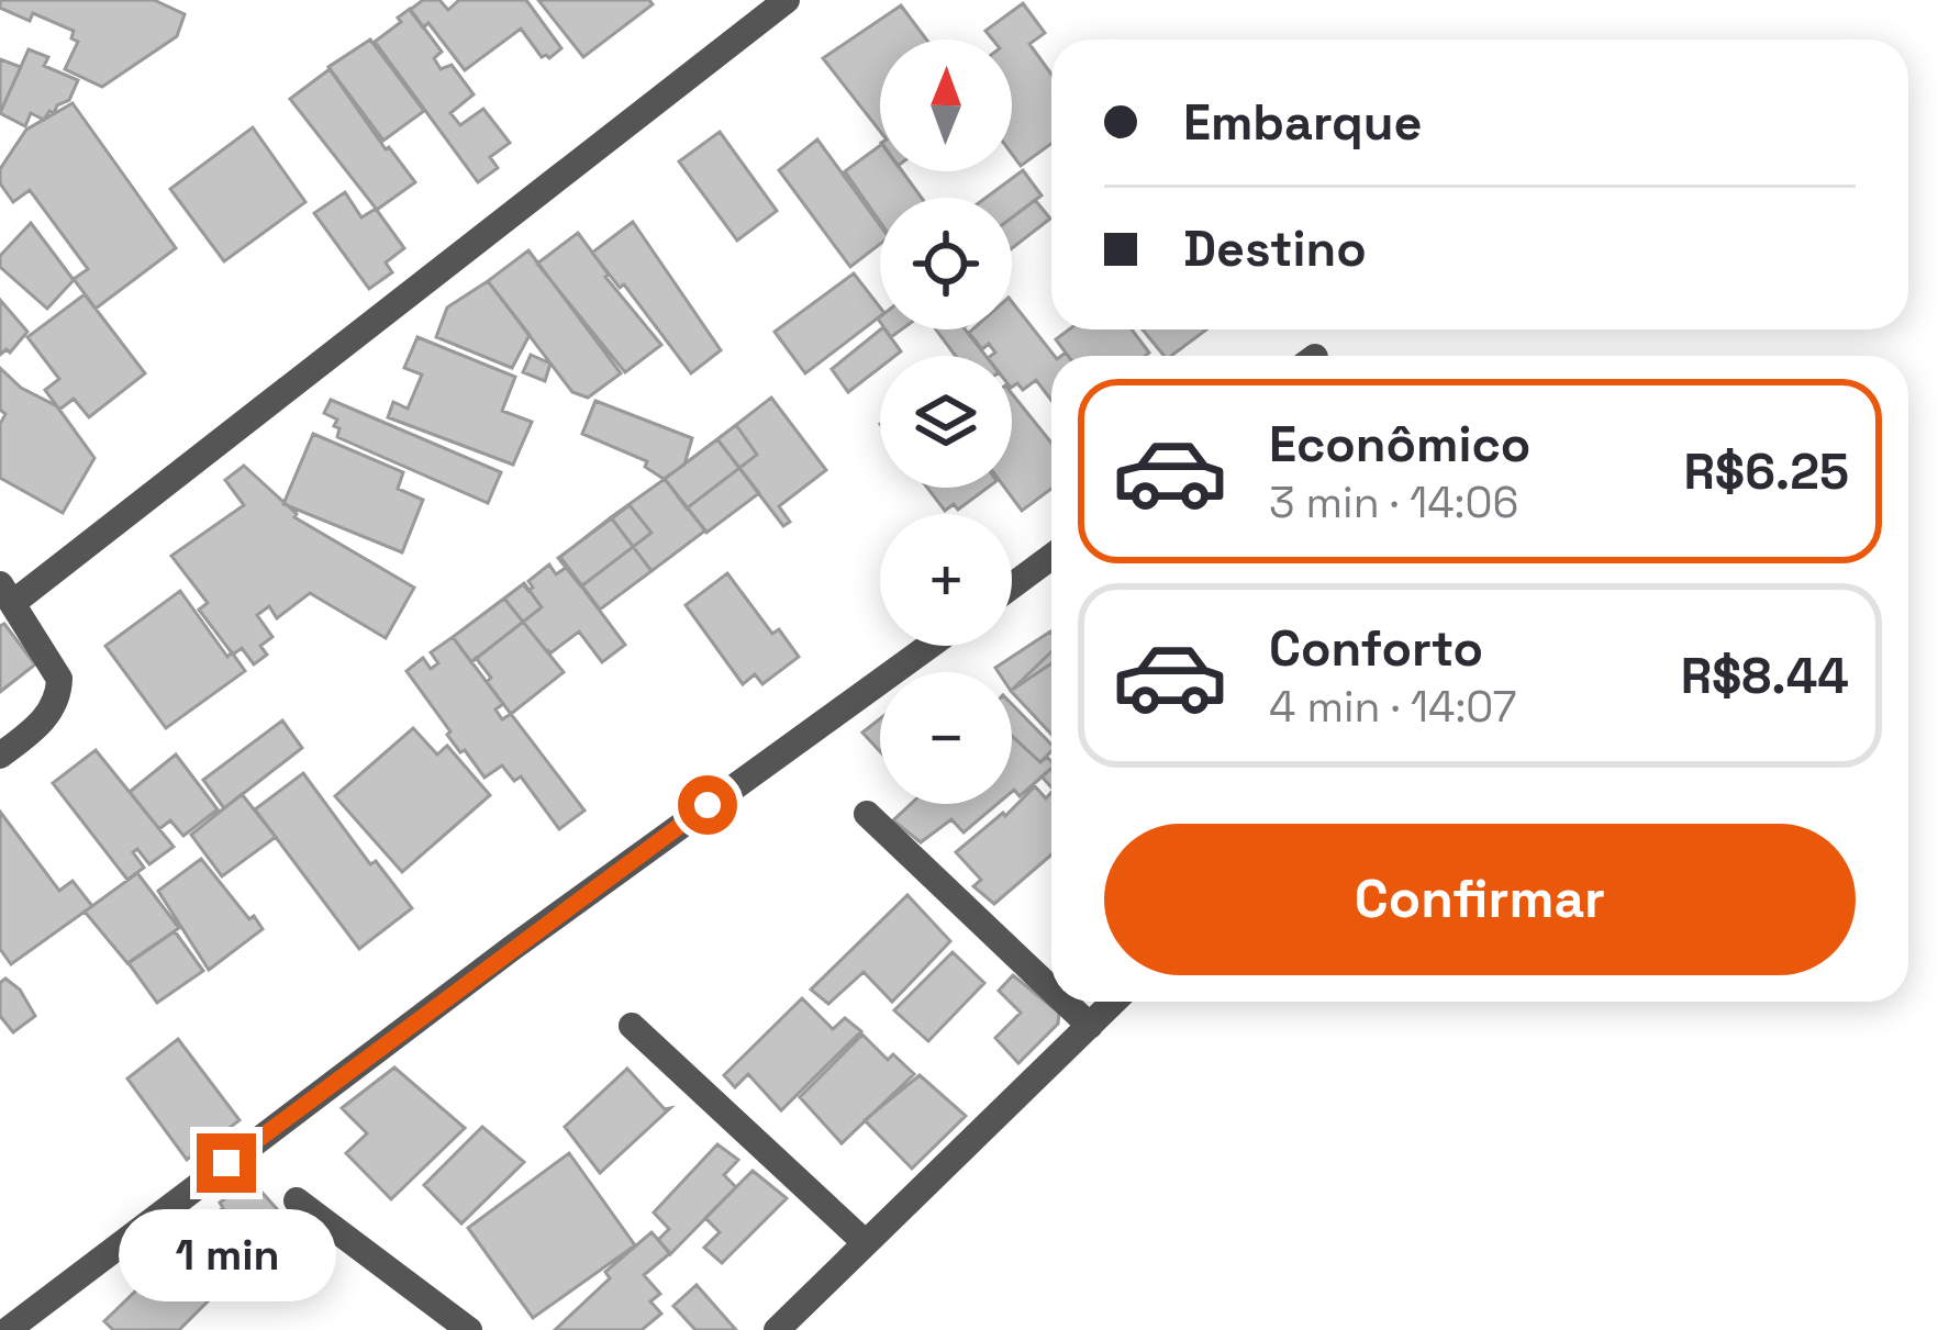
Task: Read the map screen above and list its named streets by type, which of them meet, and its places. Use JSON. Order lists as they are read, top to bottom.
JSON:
{
  "north": "top",
  "page": {
    "map_buttons": ["+", "−"],
    "banner": ["Embarque", "Destino"],
    "list": [
      {
        "name": "Econômico",
        "note": "3 min · 14:06",
        "value": "R$6.25"
      },
      {
        "name": "Conforto",
        "note": "4 min · 14:07",
        "value": "R$8.44"
      }
    ],
    "buttons": "Confirmar",
    "bubble": "1 min"
  }
}
